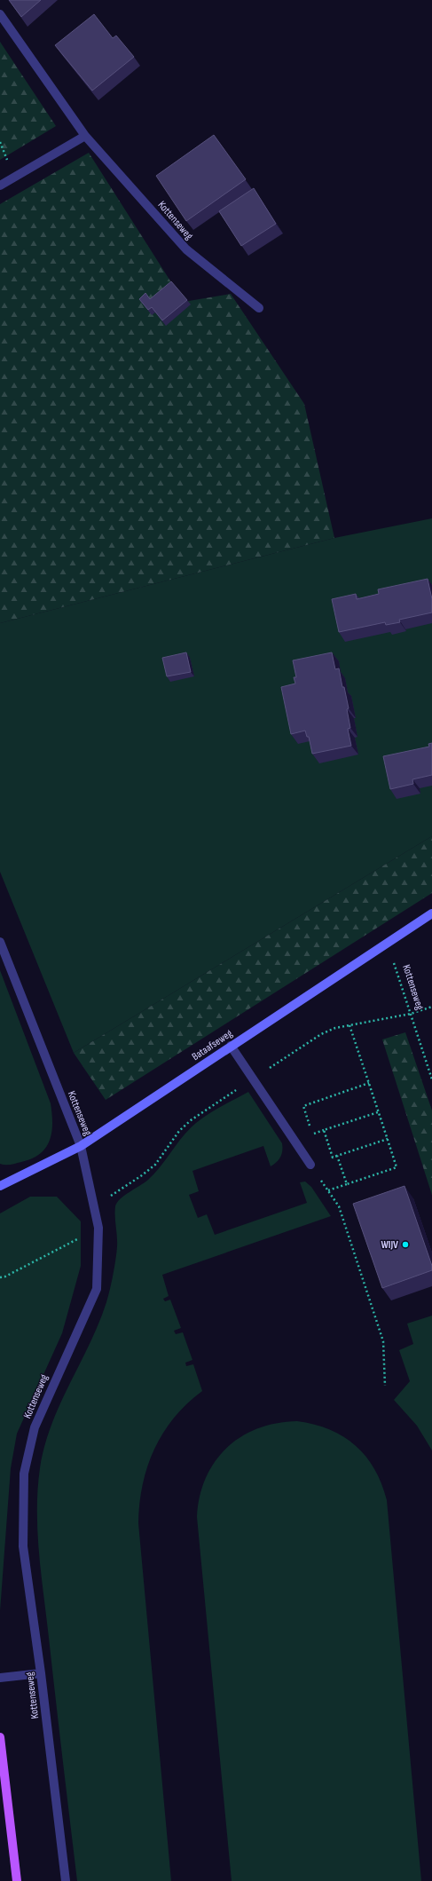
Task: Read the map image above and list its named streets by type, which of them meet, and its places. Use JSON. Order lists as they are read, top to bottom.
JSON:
{
  "streets": {
    "main road": ["Bataafseweg"],
    "street": ["Kottenseweg"]
  },
  "crossings": [
    ["Kottenseweg", "Bataafseweg"]
  ],
  "places": ["WIJV"]
}
